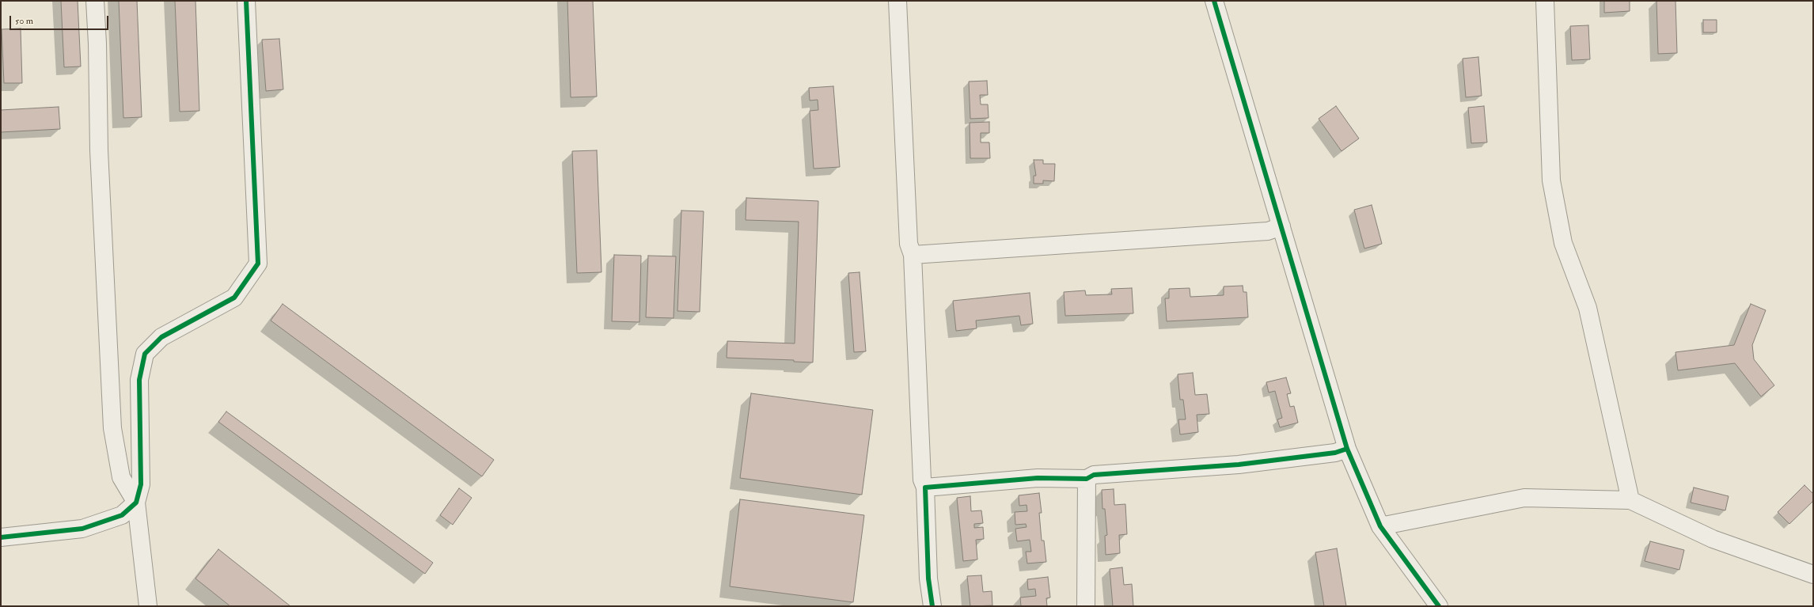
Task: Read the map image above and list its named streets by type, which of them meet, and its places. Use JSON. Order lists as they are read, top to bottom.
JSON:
{
  "scale_bar": "50 m"
}
